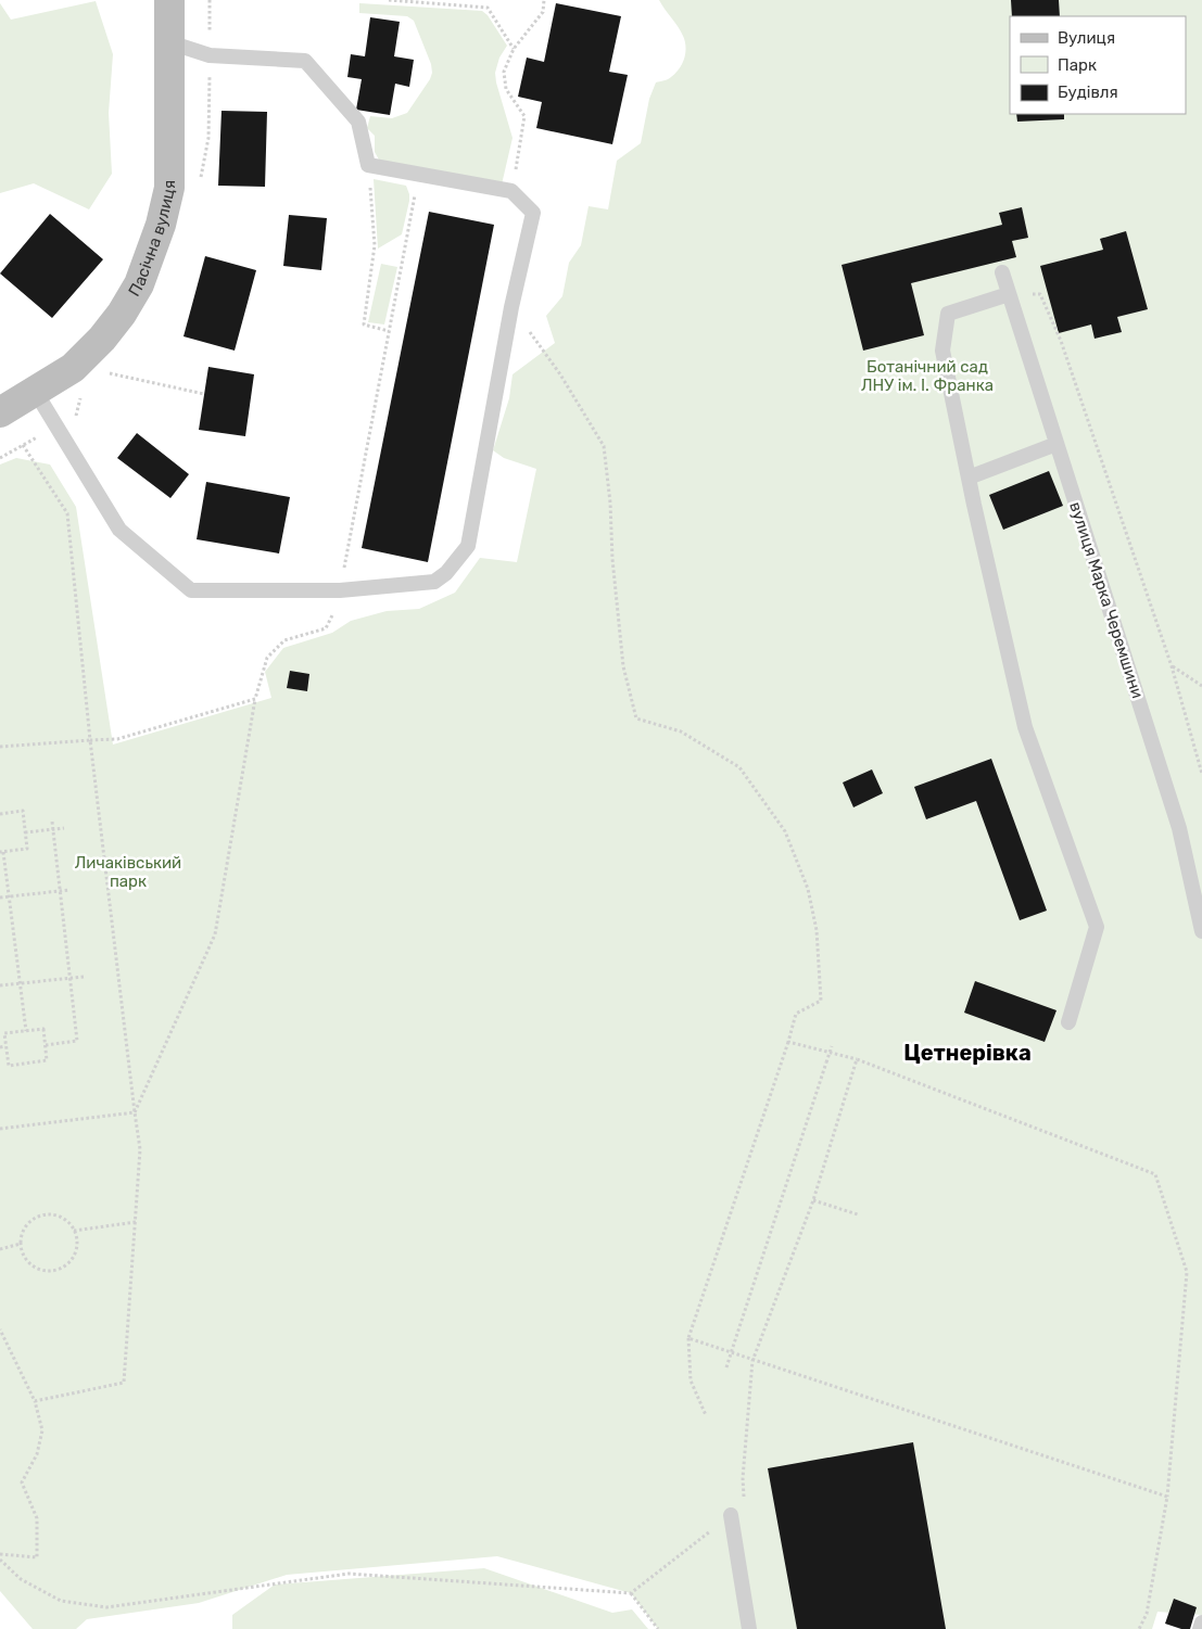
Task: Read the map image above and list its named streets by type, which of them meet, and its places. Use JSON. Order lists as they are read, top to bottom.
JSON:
{
  "streets": {
    "main road": ["Пасічна вулиця"],
    "lane": ["вулиця Марка Черемшини"]
  },
  "districts": ["Цетнерівка"],
  "parks": ["Ботанічний сад ЛНУ ім. І. Франка", "Личаківський парк"],
  "legend": ["Вулиця", "Парк", "Будівля"]
}
